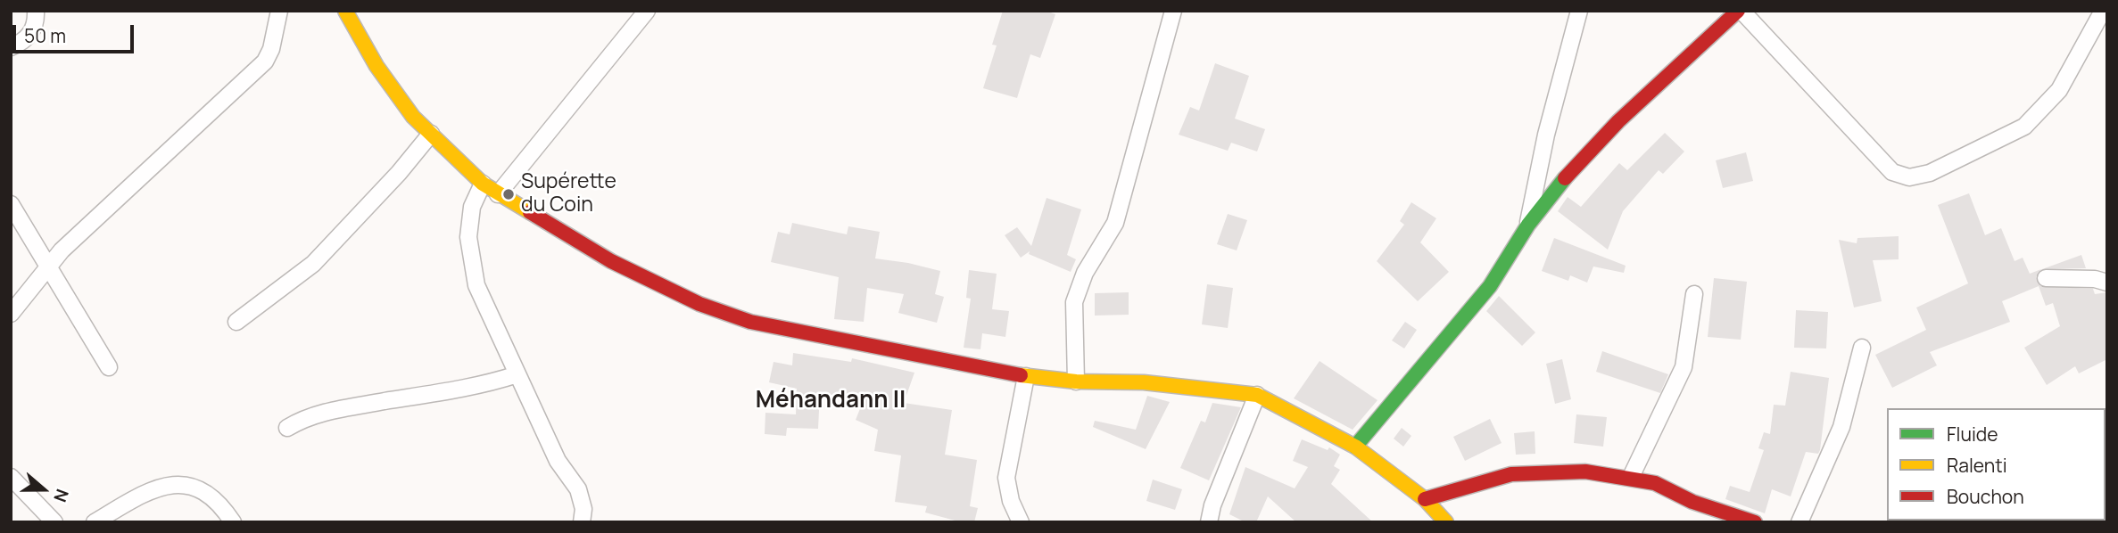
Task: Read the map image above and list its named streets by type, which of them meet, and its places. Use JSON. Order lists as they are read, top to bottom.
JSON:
{
  "districts": ["Méhandann II"],
  "places": ["Supérette du Coin"],
  "legend": ["Fluide", "Ralenti", "Bouchon"],
  "scale_bar": "50 m",
  "north": "right"
}
